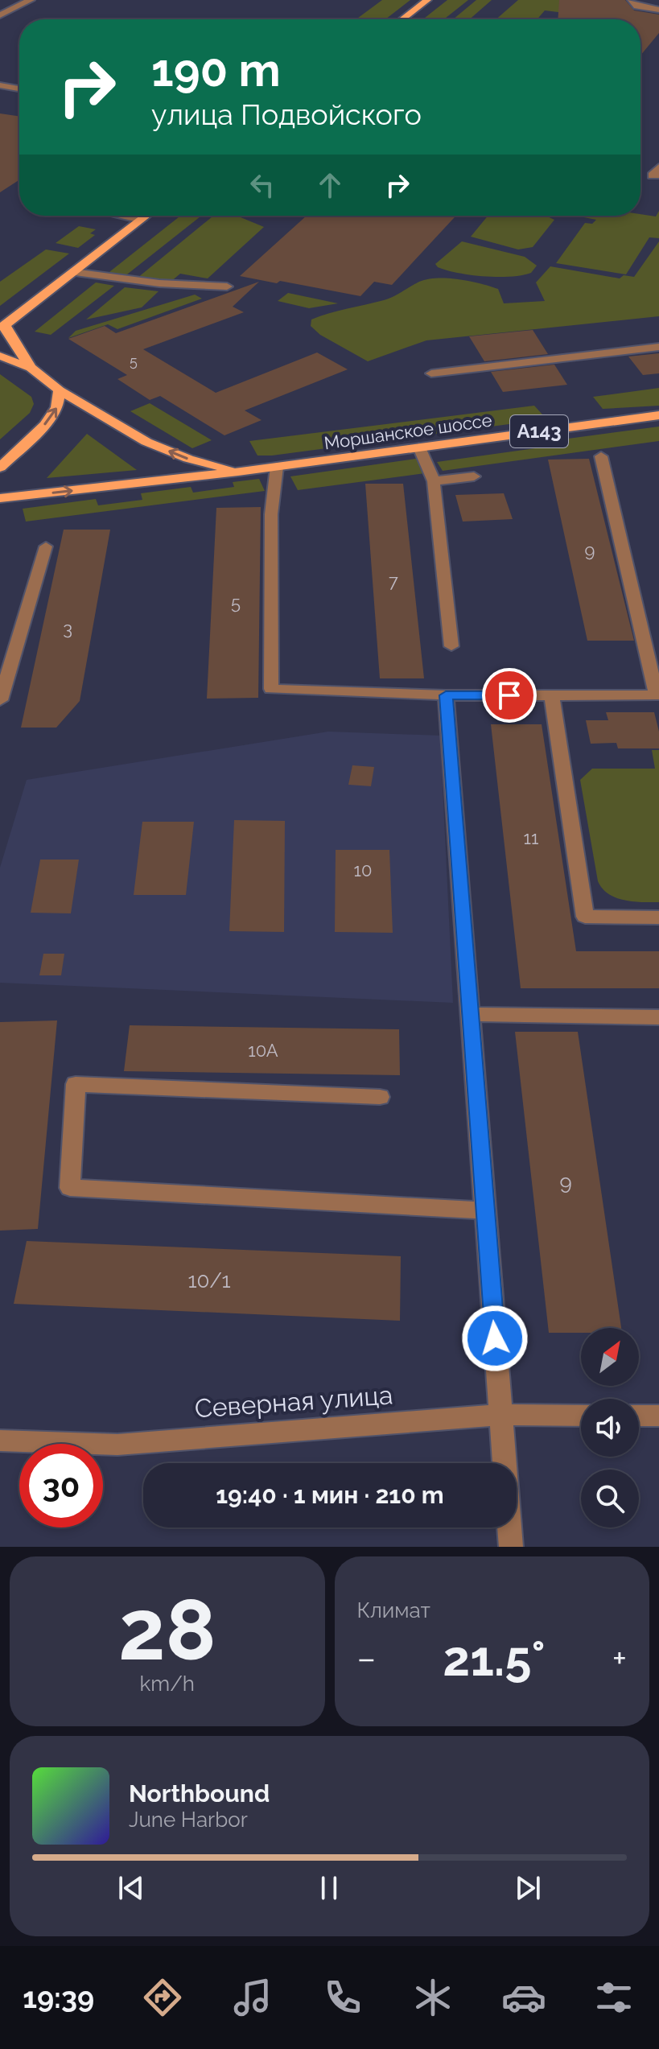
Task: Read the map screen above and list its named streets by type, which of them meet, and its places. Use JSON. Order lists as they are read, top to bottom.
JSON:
{
  "streets": {
    "main road": ["Моршанское шоссе", "А143"],
    "street": ["Северная улица"]
  },
  "crossings": [
    ["Моршанское шоссе", "А143"]
  ],
  "one_way": ["Моршанское шоссе"],
  "house_numbers": [
    "5",
    "9",
    "7",
    "5",
    "3",
    "11",
    "10",
    "10А",
    "9",
    "10/1"
  ],
  "north": "top right",
  "page": {
    "turn": ["190 m", "улица Подвойского"],
    "limit": "30",
    "trip": "19:40 · 1 мин · 210 m",
    "tile": [
      ["28", "km/h"],
      "Климат"
    ],
    "heat": ["−", "21.5°", "+"],
    "song": ["Northbound", "June Harbor"],
    "tabs": "19:39"
  }
}
